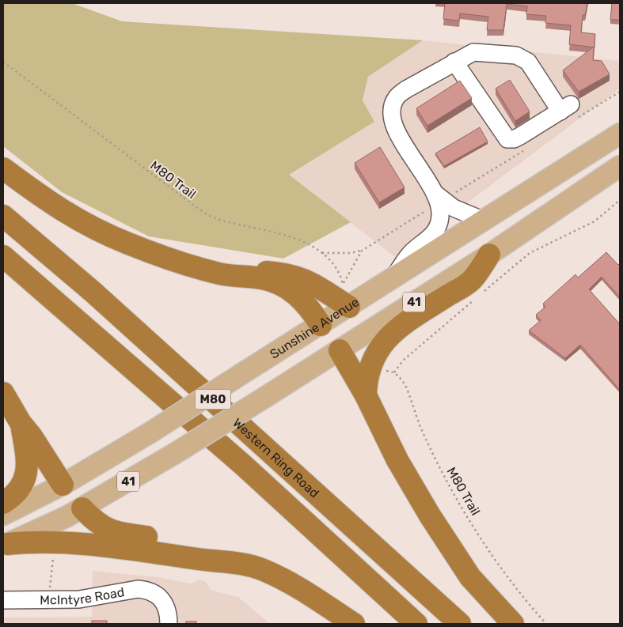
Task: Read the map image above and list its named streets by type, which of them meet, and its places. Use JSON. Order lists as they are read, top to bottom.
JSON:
{
  "streets": {
    "highway": ["M80", "Western Ring Road"],
    "main road": ["41", "Sunshine Avenue"],
    "street": ["McIntyre Road"],
    "path": ["M80 Trail"]
  }
}
